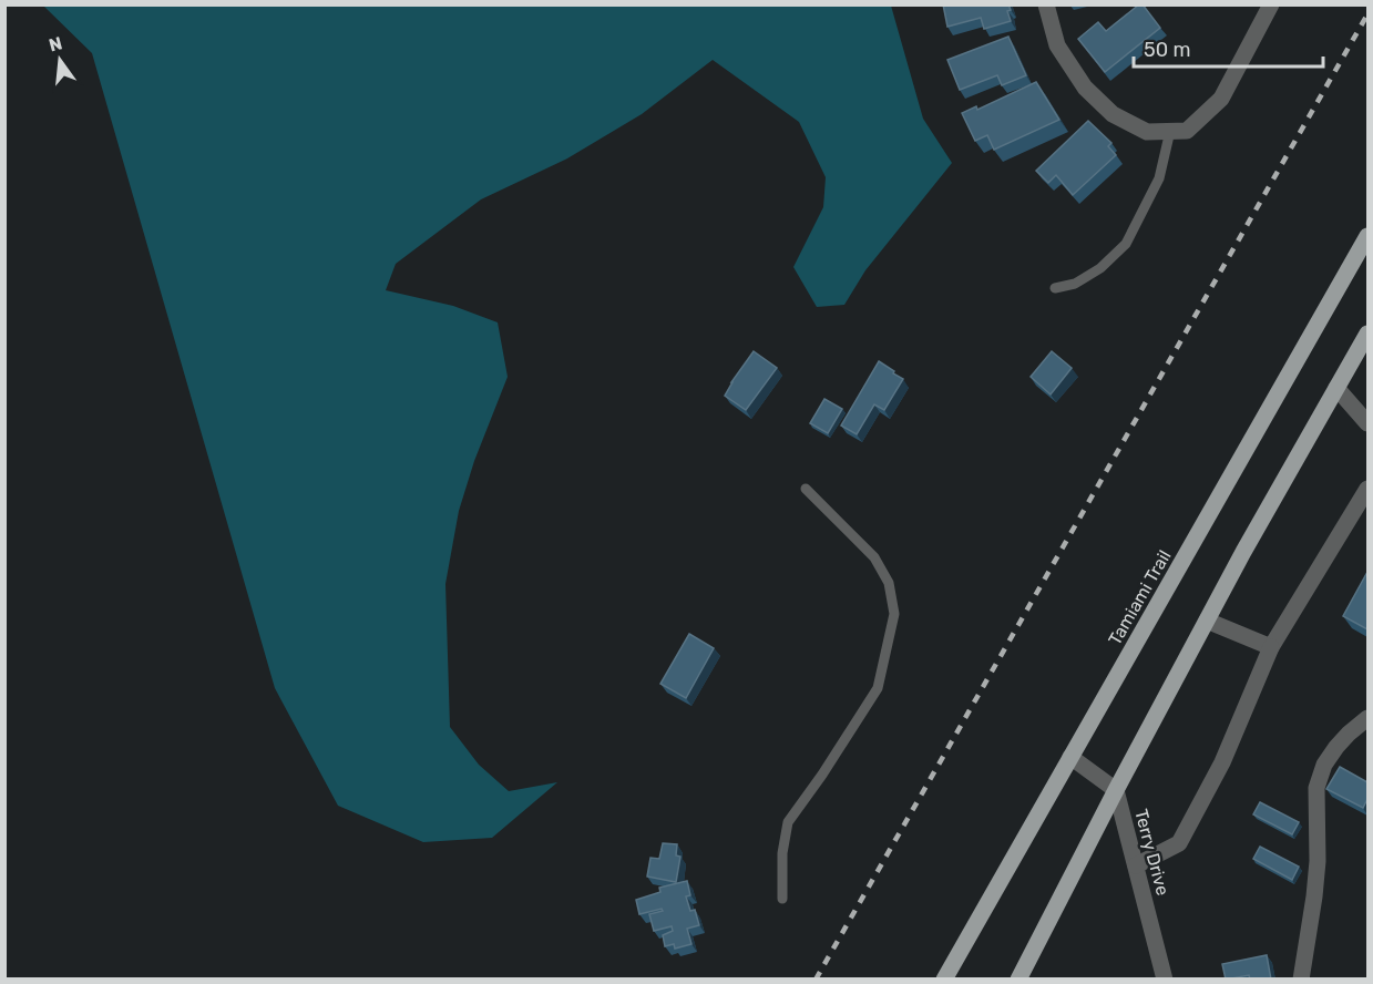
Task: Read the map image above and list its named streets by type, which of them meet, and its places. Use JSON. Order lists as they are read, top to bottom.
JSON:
{
  "streets": {
    "main road": ["Tamiami Trail"],
    "street": ["Terry Drive"]
  },
  "crossings": [
    ["Tamiami Trail", "Terry Drive"]
  ],
  "scale_bar": "50 m",
  "north": "top"
}
